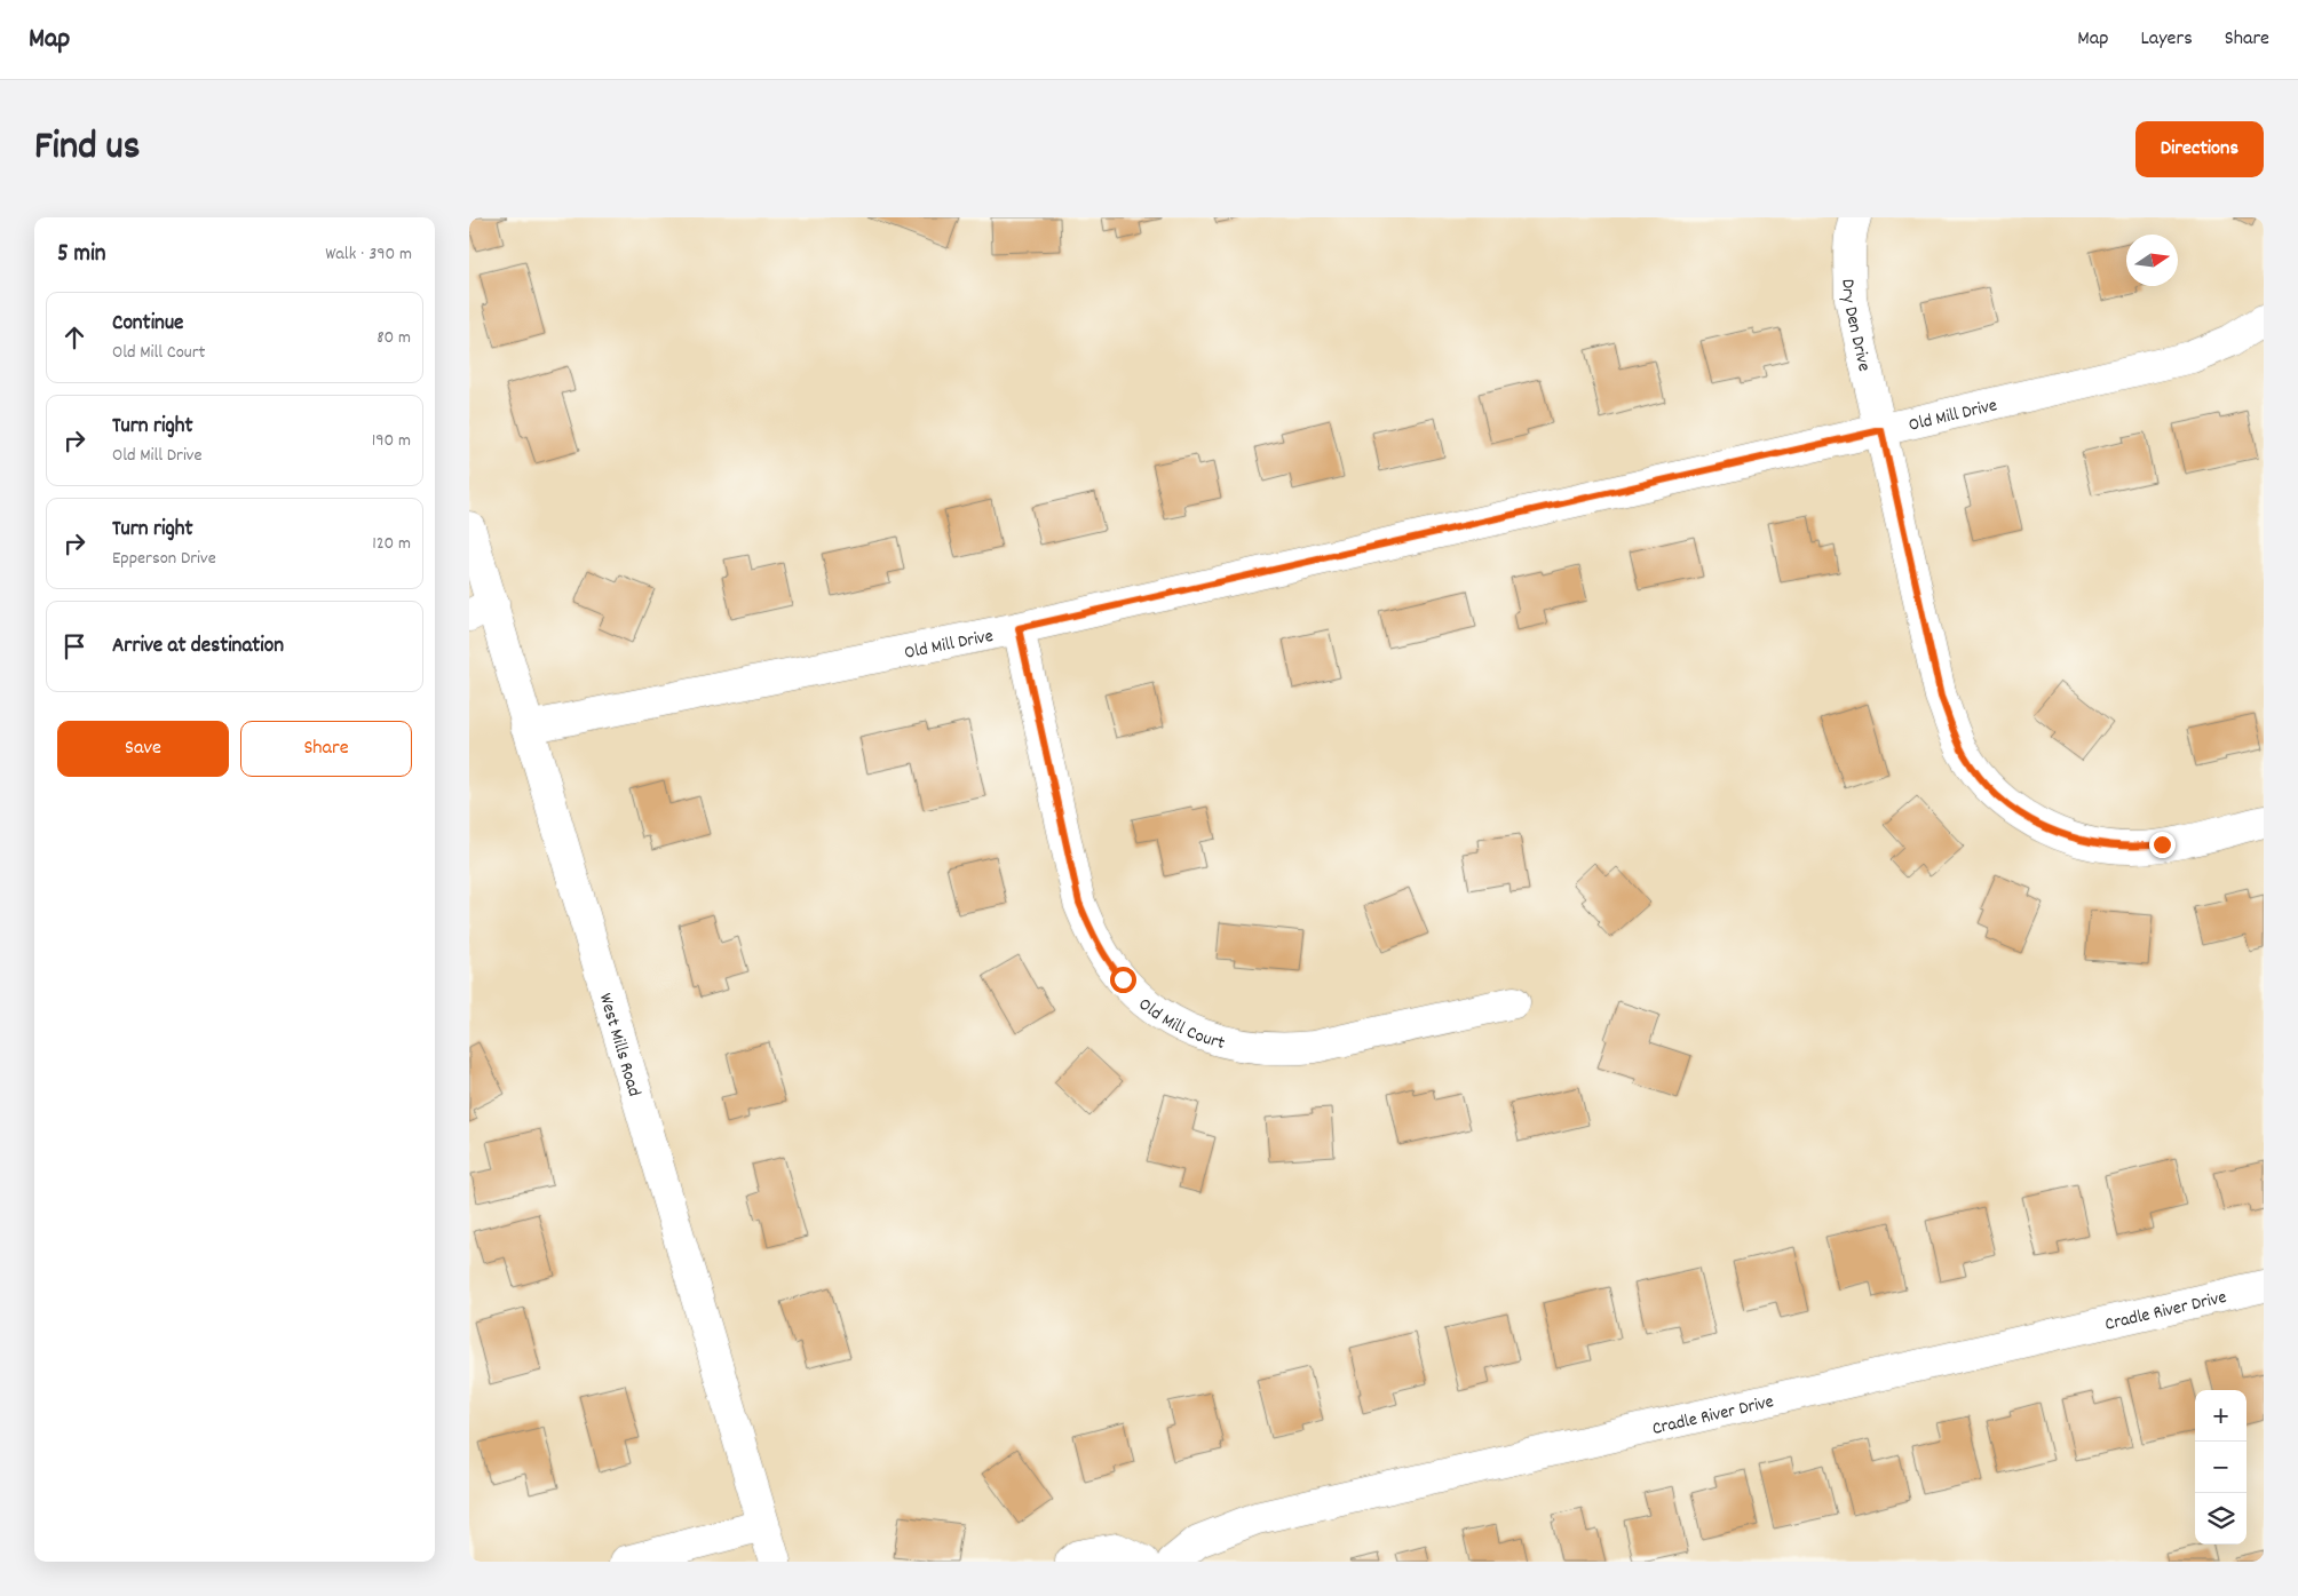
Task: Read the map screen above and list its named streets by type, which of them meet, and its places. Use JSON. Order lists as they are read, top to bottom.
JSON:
{
  "streets": {
    "street": [
      "Dry Den Drive",
      "Old Mill Drive",
      "Old Mill Court",
      "West Mills Road",
      "Cradle River Drive"
    ]
  },
  "crossings": [
    ["Dry Den Drive", "Old Mill Drive"],
    ["Old Mill Drive", "Old Mill Court"],
    ["Old Mill Drive", "West Mills Road"]
  ],
  "north": "right",
  "page": {
    "header": "Map",
    "nav": ["Map", "Layers", "Share"],
    "title": "Find us",
    "buttons": [
      "Directions",
      ["Save", "Share"]
    ],
    "heading": ["5 min", "Walk · 390 m"],
    "list": [
      ["Continue", "Old Mill Court", "80 m"],
      ["Turn right", "Old Mill Drive", "190 m"],
      ["Turn right", "Epperson Drive", "120 m"],
      "Arrive at destination"
    ],
    "map_buttons": ["+", "−"]
  }
}
